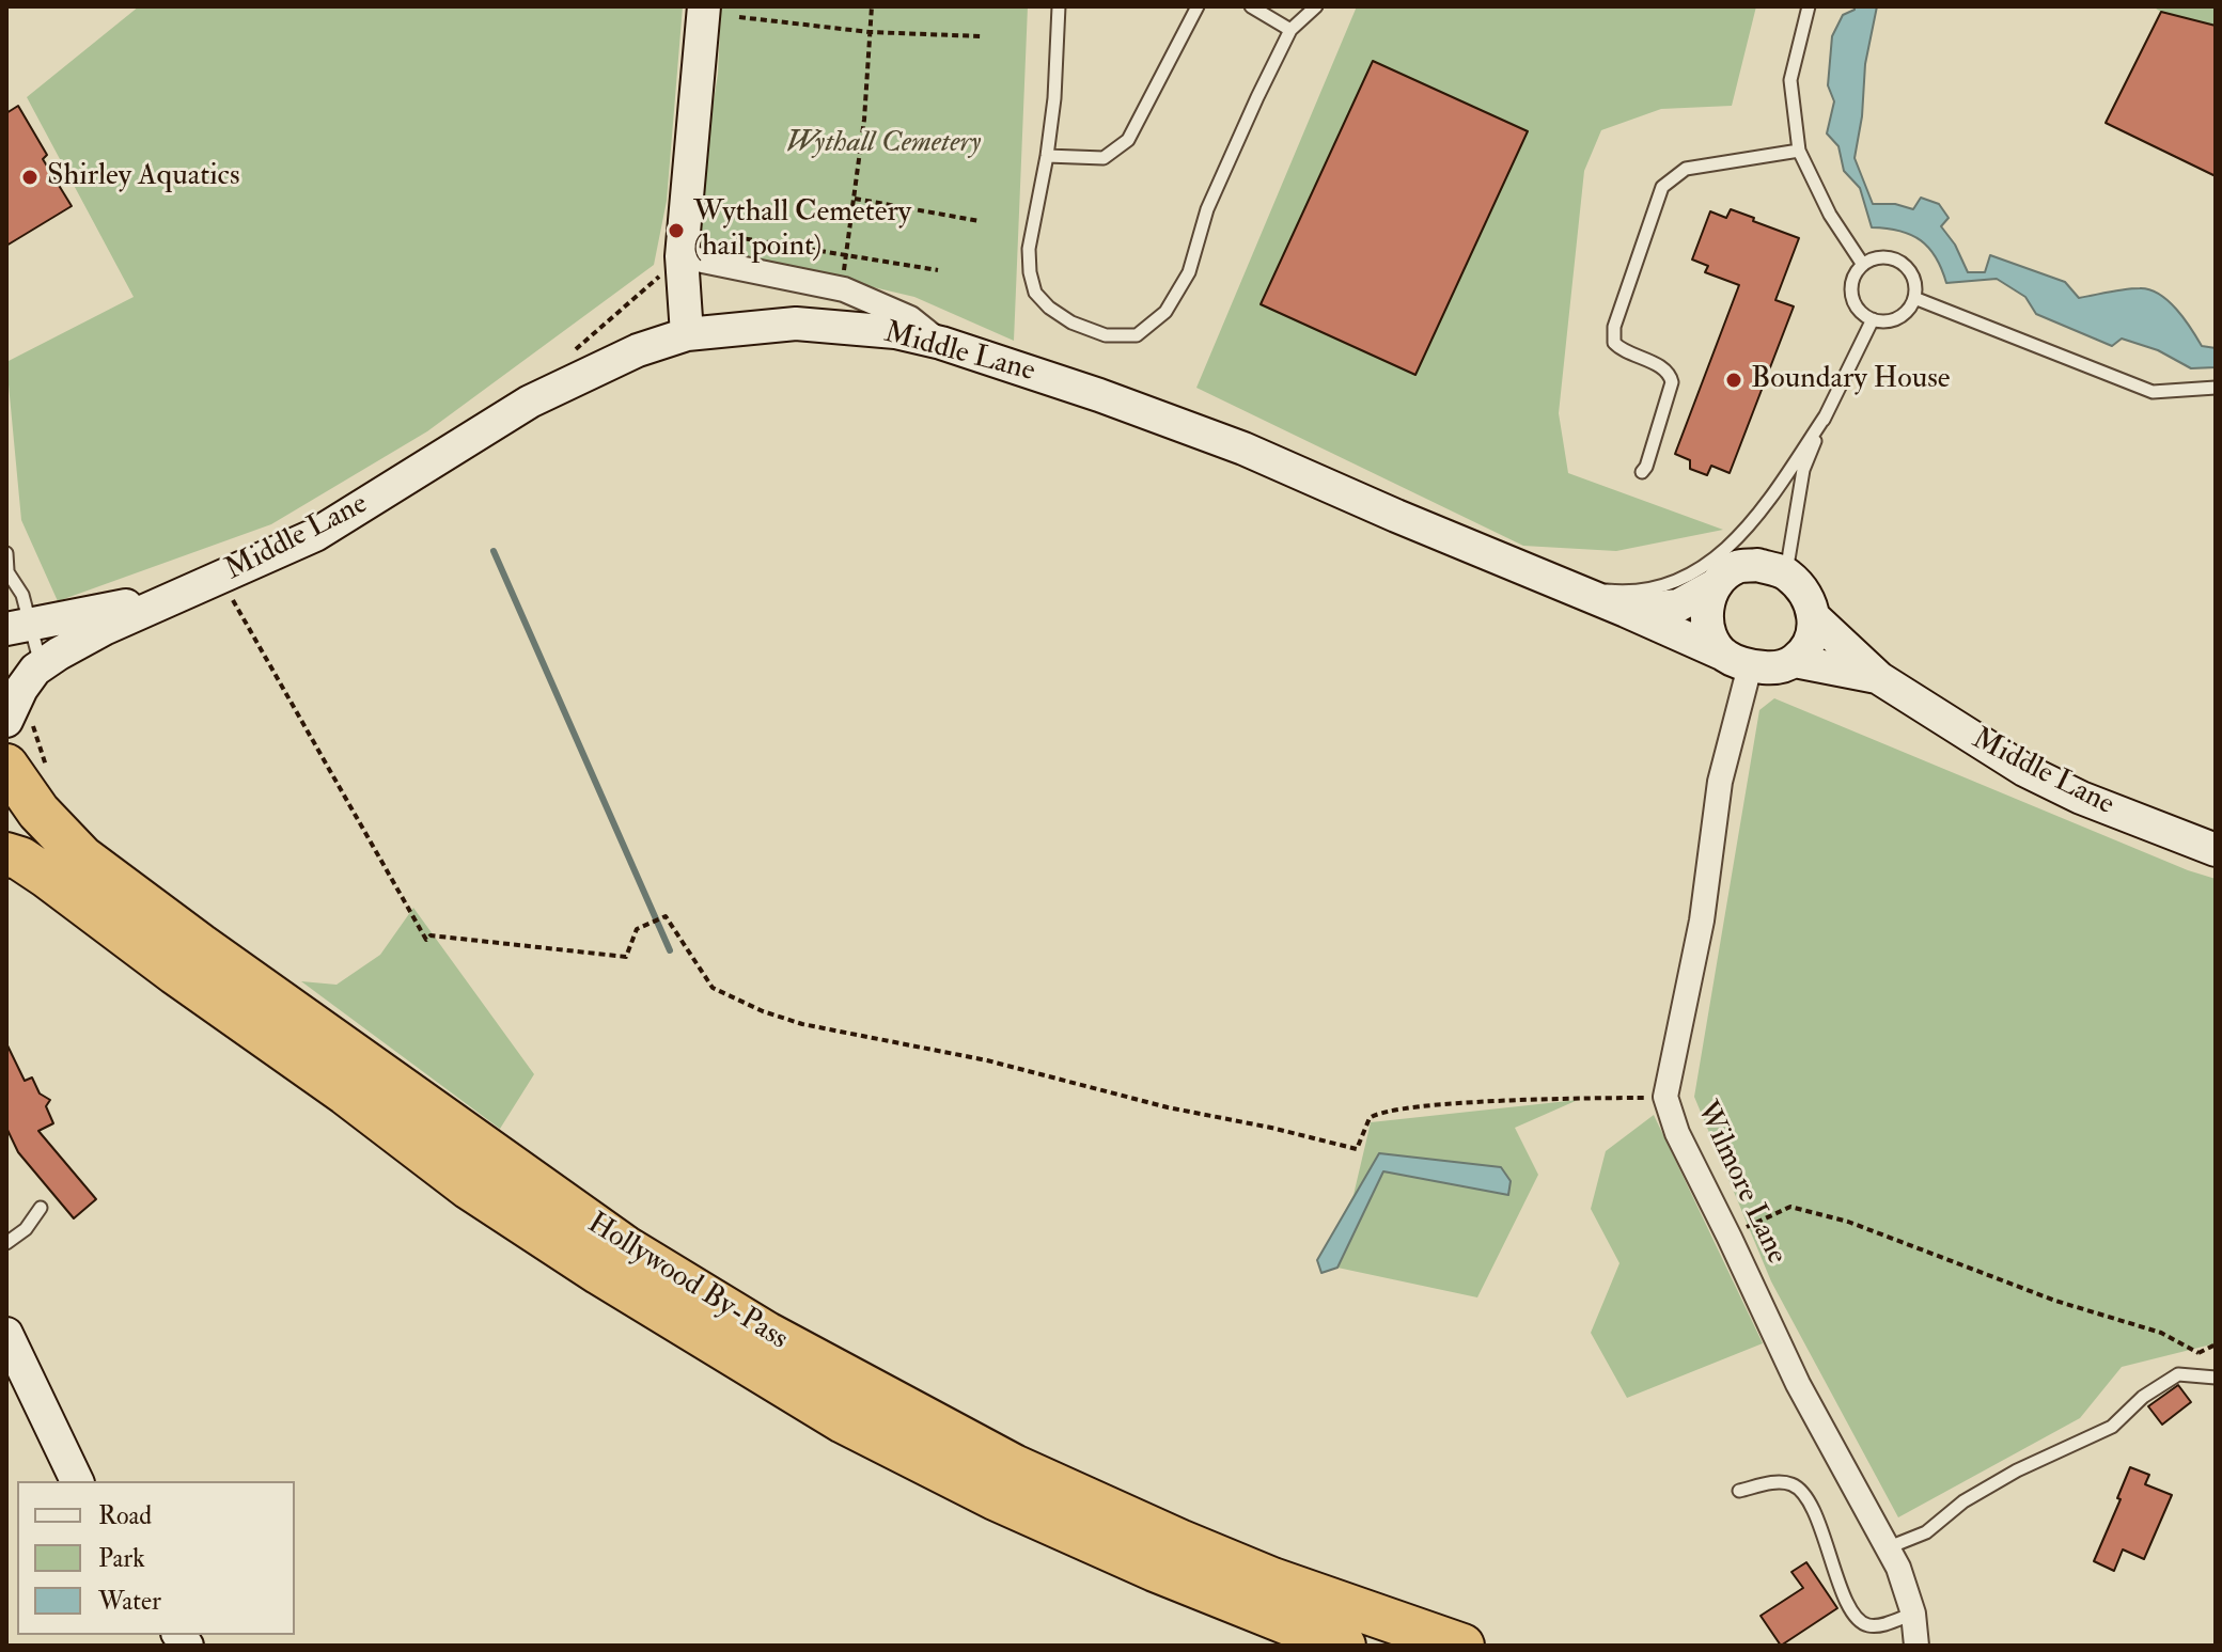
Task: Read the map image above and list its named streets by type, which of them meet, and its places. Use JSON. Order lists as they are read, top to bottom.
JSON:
{
  "streets": {
    "highway": ["Hollywood By-Pass"],
    "street": ["Middle Lane", "Wilmore Lane"]
  },
  "crossings": [
    ["Middle Lane", "Wilmore Lane"]
  ],
  "parks": ["Wythall Cemetery"],
  "places": ["Shirley Aquatics", "Wythall Cemetery (hail point)", "Boundary House"],
  "legend": ["Road", "Park", "Water"]
}
